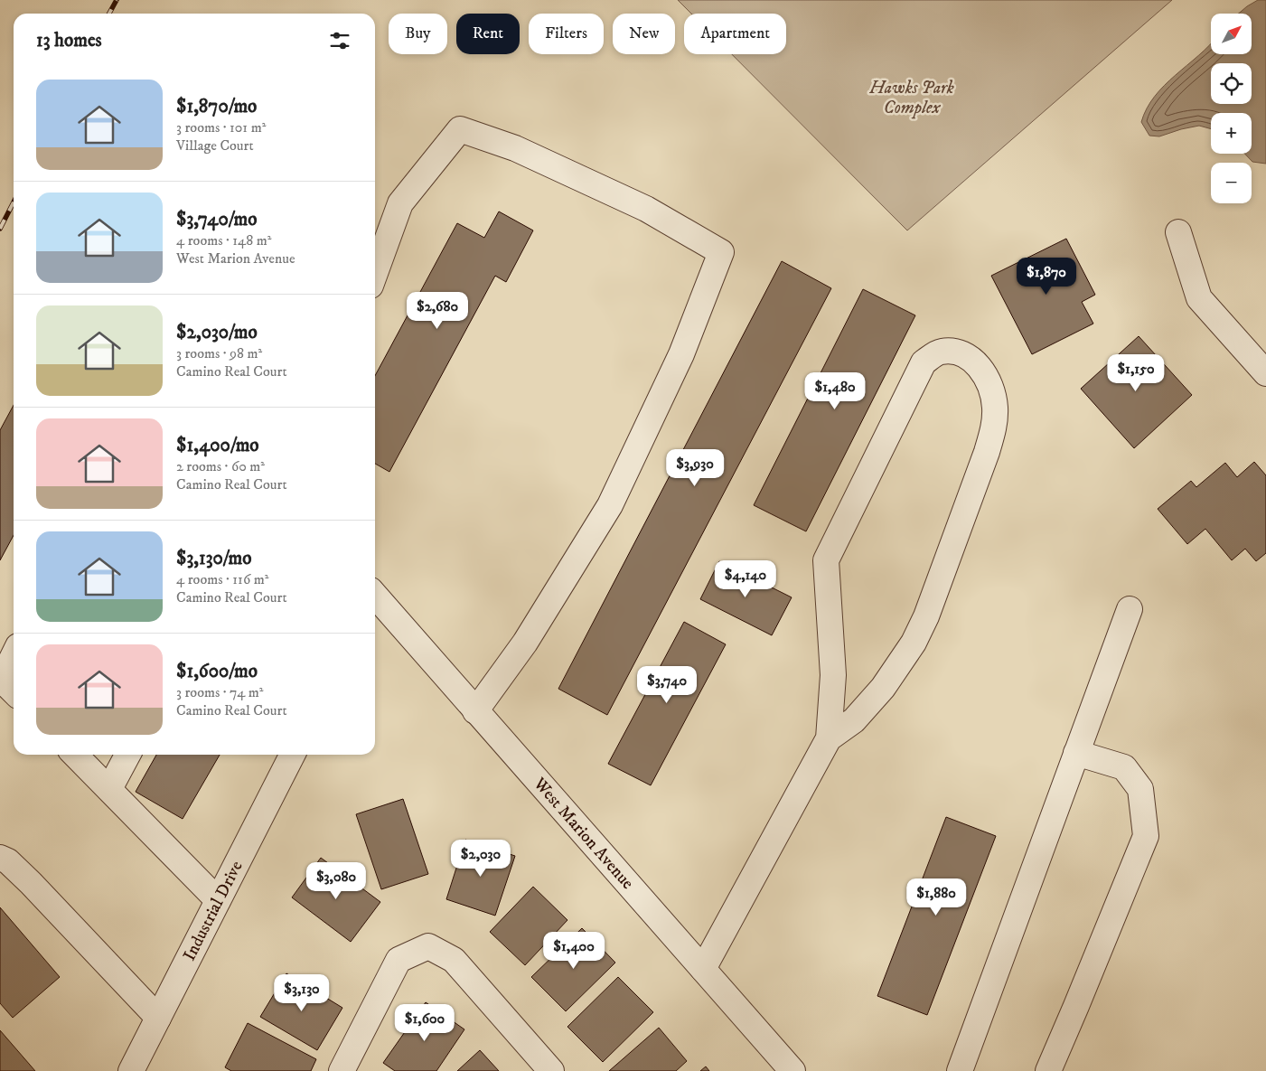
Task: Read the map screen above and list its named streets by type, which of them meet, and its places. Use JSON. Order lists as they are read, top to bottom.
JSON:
{
  "streets": {
    "street": ["West Marion Avenue", "Industrial Drive"]
  },
  "parks": ["Hawks Park Complex"],
  "north": "top right",
  "page": {
    "map_buttons": ["+", "−"],
    "chip": [
      "Buy",
      "Rent",
      "Filters",
      "New",
      "Apartment"
    ],
    "heading": "13 homes",
    "list": [
      {
        "name": "$1,870/mo",
        "note": "3 rooms · 101 m² · Village Court"
      },
      {
        "name": "$3,740/mo",
        "note": "4 rooms · 148 m² · West Marion Avenue"
      },
      {
        "name": "$2,030/mo",
        "note": "3 rooms · 98 m² · Camino Real Court"
      },
      {
        "name": "$1,400/mo",
        "note": "2 rooms · 60 m² · Camino Real Court"
      },
      {
        "name": "$3,130/mo",
        "note": "4 rooms · 116 m² · Camino Real Court"
      },
      {
        "name": "$1,600/mo",
        "note": "3 rooms · 74 m² · Camino Real Court"
      }
    ],
    "price": [
      "$1,870",
      "$2,680",
      "$1,150",
      "$1,480",
      "$3,930",
      "$4,140",
      "$3,740",
      "$2,030",
      "$3,080",
      "$1,880",
      "$1,400",
      "$3,130",
      "$1,600"
    ]
  }
}
